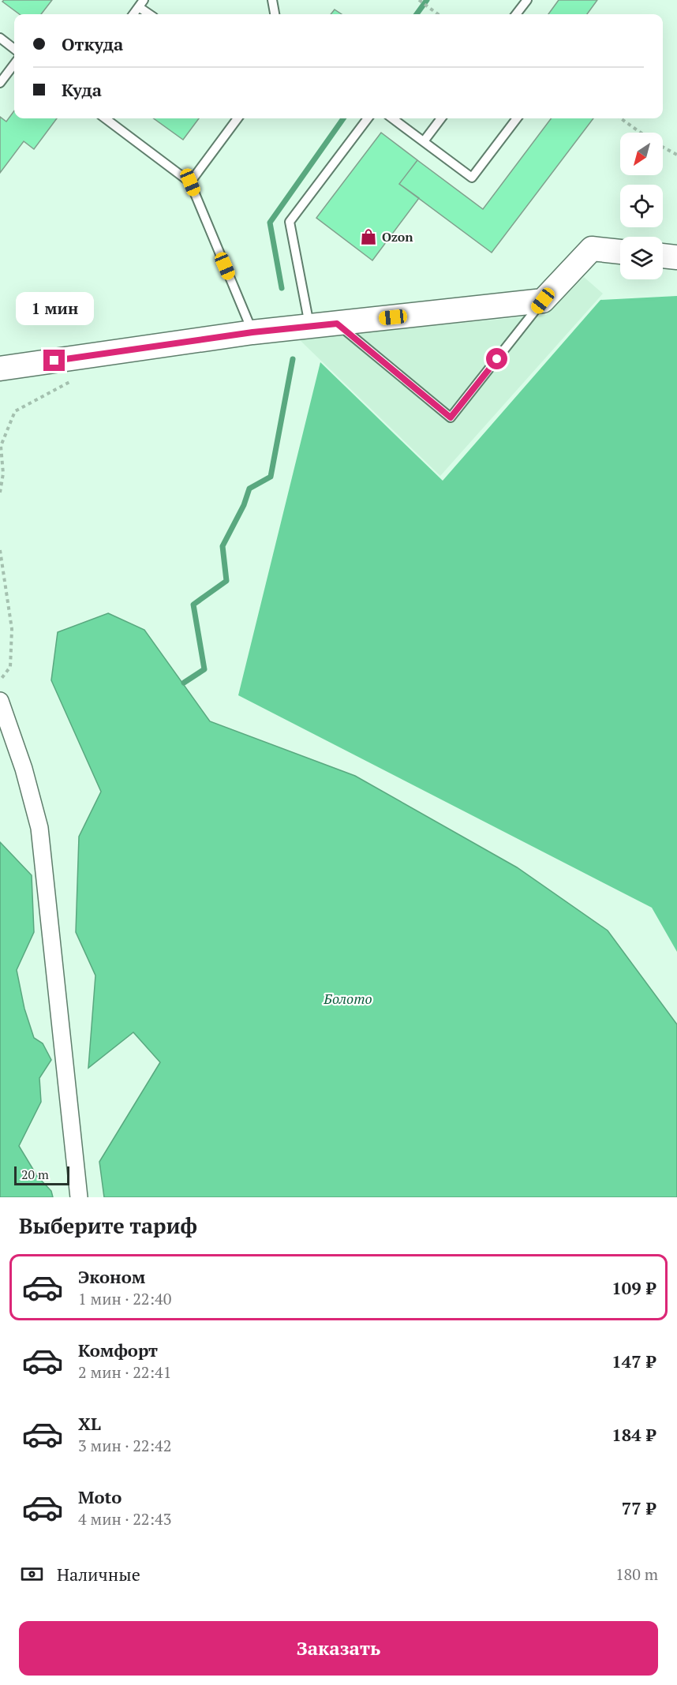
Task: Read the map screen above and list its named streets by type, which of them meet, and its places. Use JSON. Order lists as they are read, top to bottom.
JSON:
{
  "water": ["Болото"],
  "places": {
    "shop": ["Ozon"]
  },
  "scale_bar": "20 m",
  "north": "bottom left",
  "page": {
    "banner": ["Откуда", "Куда"],
    "bubble": "1 мин",
    "scale": "20 m",
    "heading": "Выберите тариф",
    "list": [
      {
        "name": "Эконом",
        "note": "1 мин · 22:40",
        "value": "109 ₽"
      },
      {
        "name": "Комфорт",
        "note": "2 мин · 22:41",
        "value": "147 ₽"
      },
      {
        "name": "XL",
        "note": "3 мин · 22:42",
        "value": "184 ₽"
      },
      {
        "name": "Moto",
        "note": "4 мин · 22:43",
        "value": "77 ₽"
      }
    ],
    "pay": ["Наличные", "180 m"],
    "buttons": "Заказать"
  }
}
